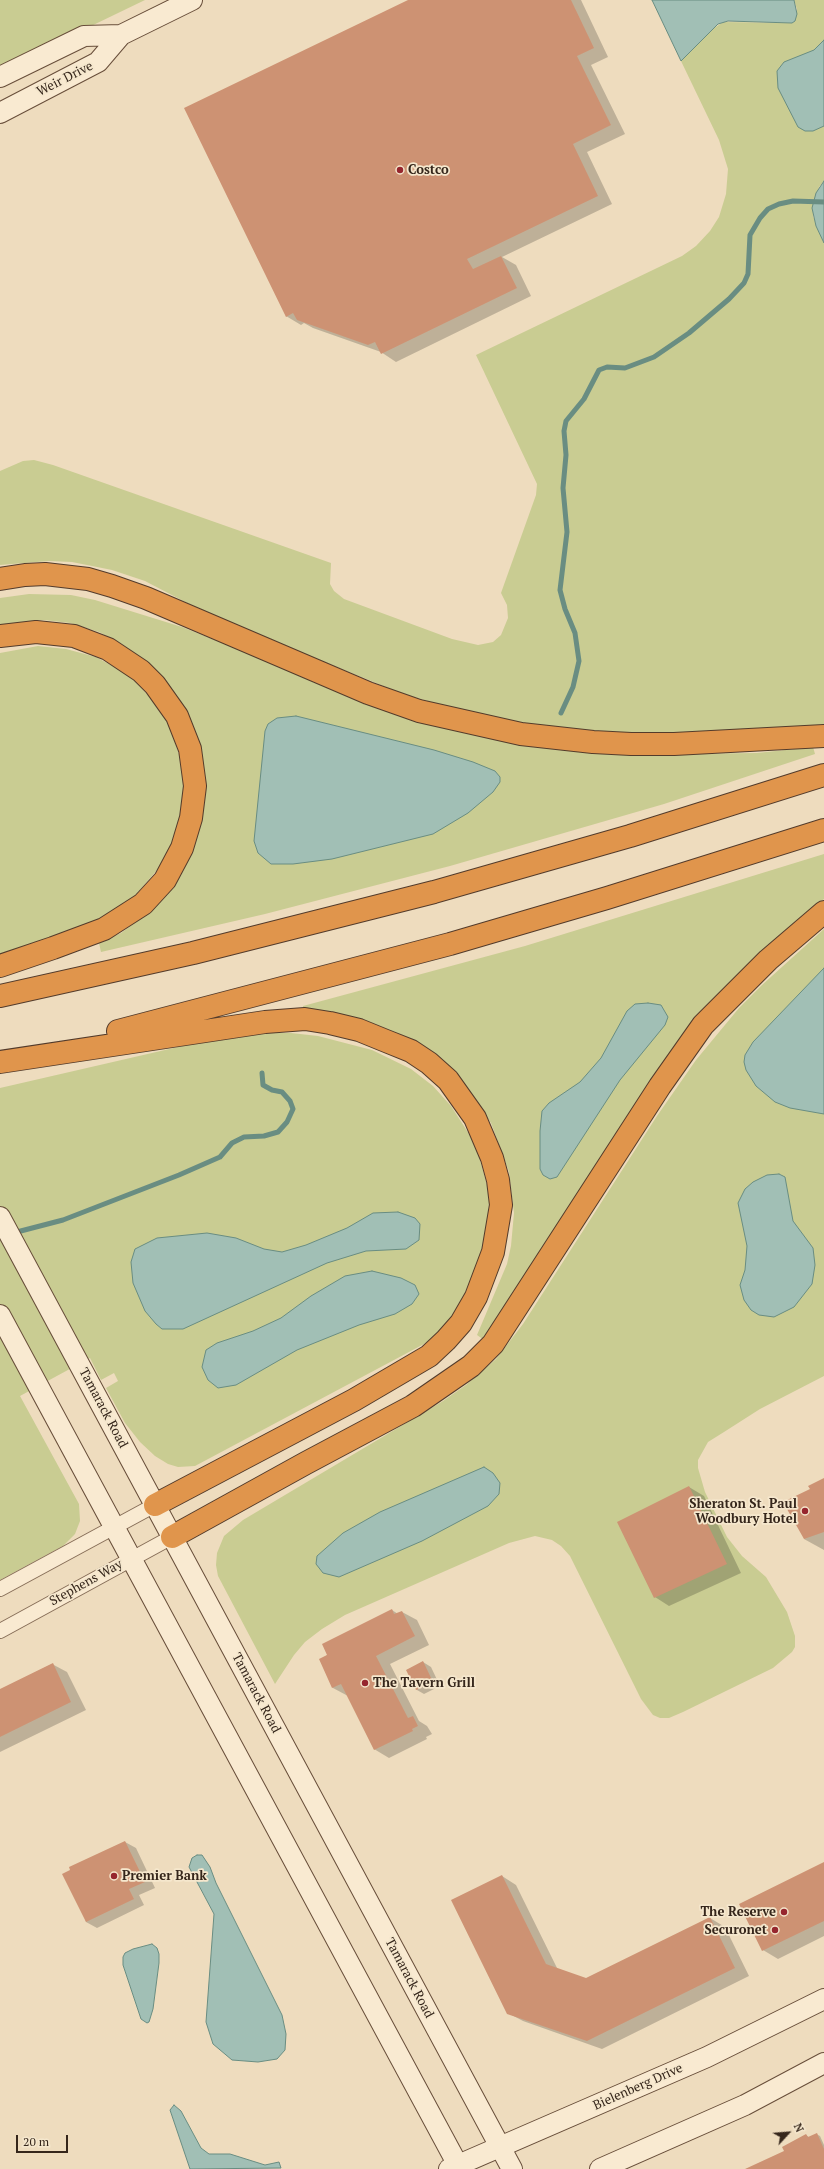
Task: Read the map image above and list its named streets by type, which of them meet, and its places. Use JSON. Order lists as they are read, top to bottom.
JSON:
{
  "streets": {
    "street": [
      "Weir Drive",
      "Tamarack Road",
      "Stephens Way",
      "Bielenberg Drive"
    ]
  },
  "crossings": [
    ["Tamarack Road", "Stephens Way"],
    ["Tamarack Road", "Bielenberg Drive"]
  ],
  "places": [
    "Costco",
    "Sheraton St. Paul Woodbury Hotel",
    "The Tavern Grill",
    "Premier Bank",
    "The Reserve",
    "Securonet"
  ],
  "scale_bar": "20 m",
  "north": "top right"
}
